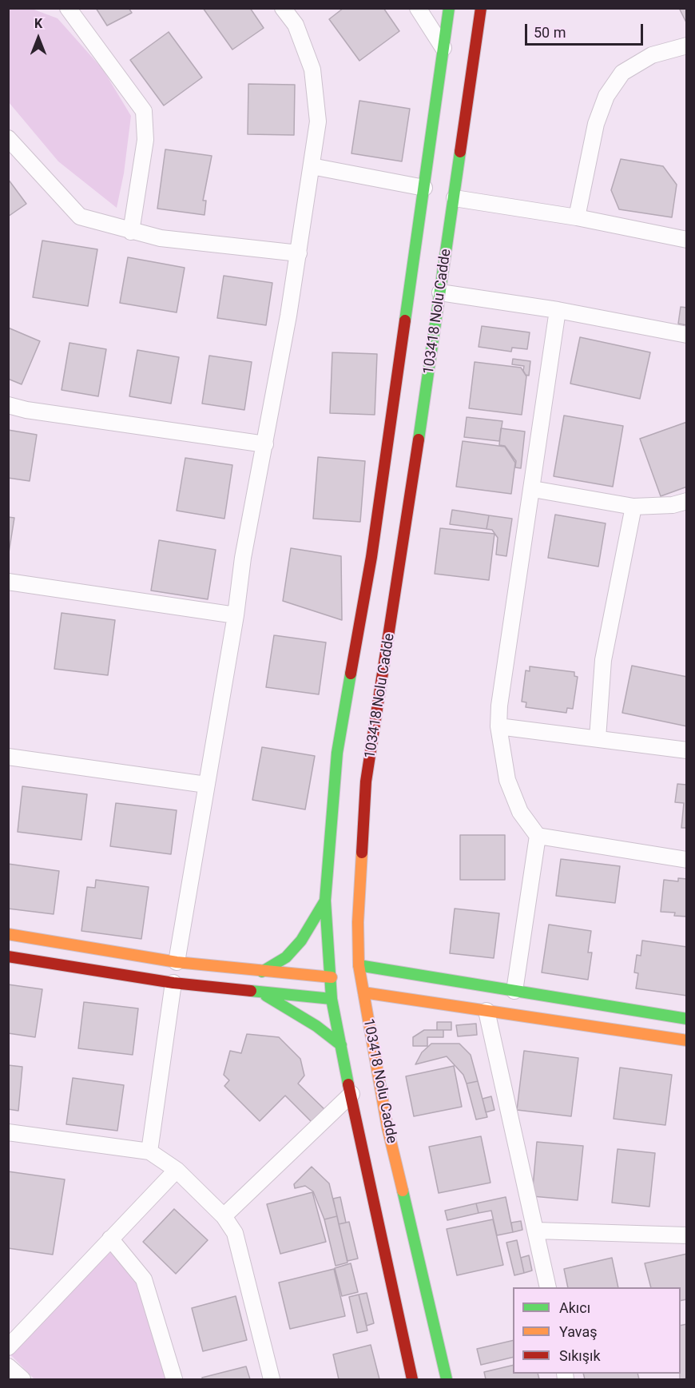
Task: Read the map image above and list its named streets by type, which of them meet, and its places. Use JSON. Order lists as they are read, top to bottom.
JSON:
{
  "streets": {
    "main road": ["103418 Nolu Cadde"]
  },
  "legend": ["Akıcı", "Yavaş", "Sıkışık"],
  "scale_bar": "50 m",
  "north": "top"
}
